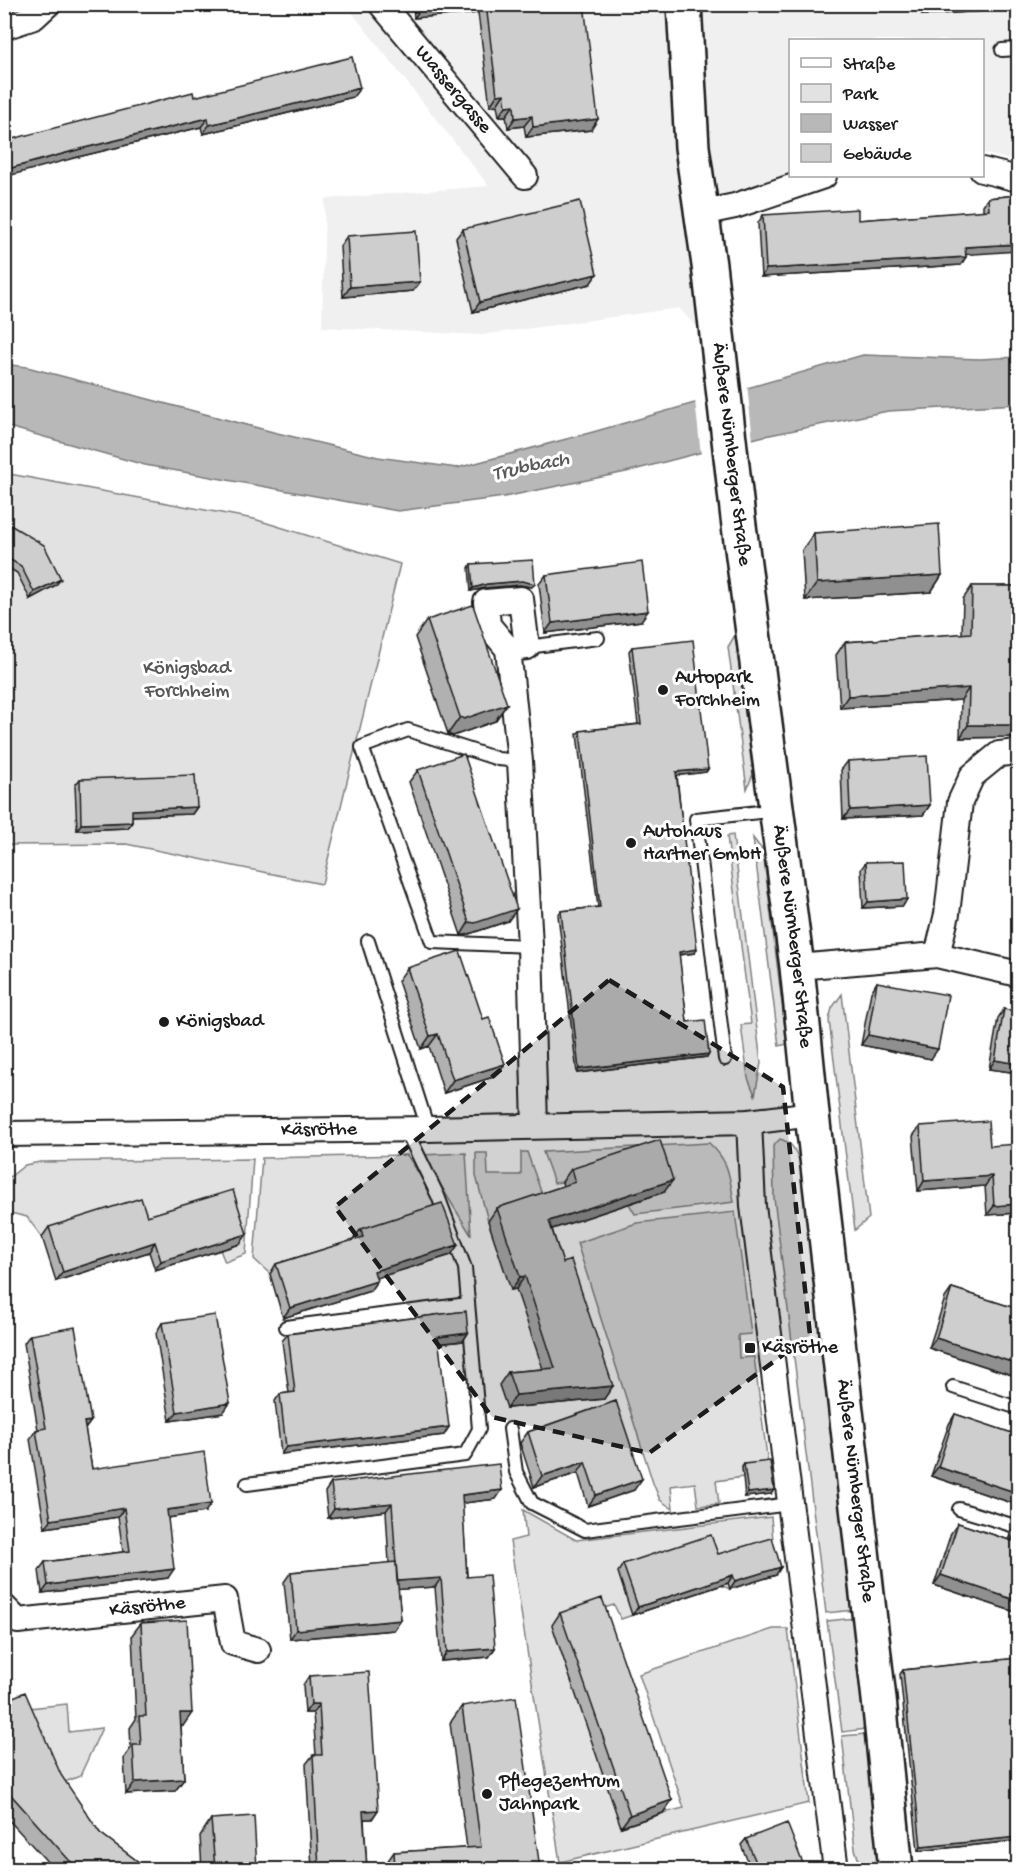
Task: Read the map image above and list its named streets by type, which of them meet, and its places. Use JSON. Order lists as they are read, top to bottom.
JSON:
{
  "streets": {
    "main road": ["Äußere Nürnberger Straße"],
    "street": ["Wassergasse", "Käsröthe"]
  },
  "crossings": [
    ["Äußere Nürnberger Straße", "Käsröthe"]
  ],
  "water": ["Trubbach"],
  "parks": ["Königsbad Forchheim"],
  "places": {
    "other": [
      "Autopark Forchheim",
      "Autohaus Hartner GmbH",
      "Königsbad",
      "Pflegezentrum Jahnpark"
    ],
    "transit": ["Käsröthe"]
  },
  "legend": [
    "Straße",
    "Park",
    "Wasser",
    "Gebäude"
  ]
}
